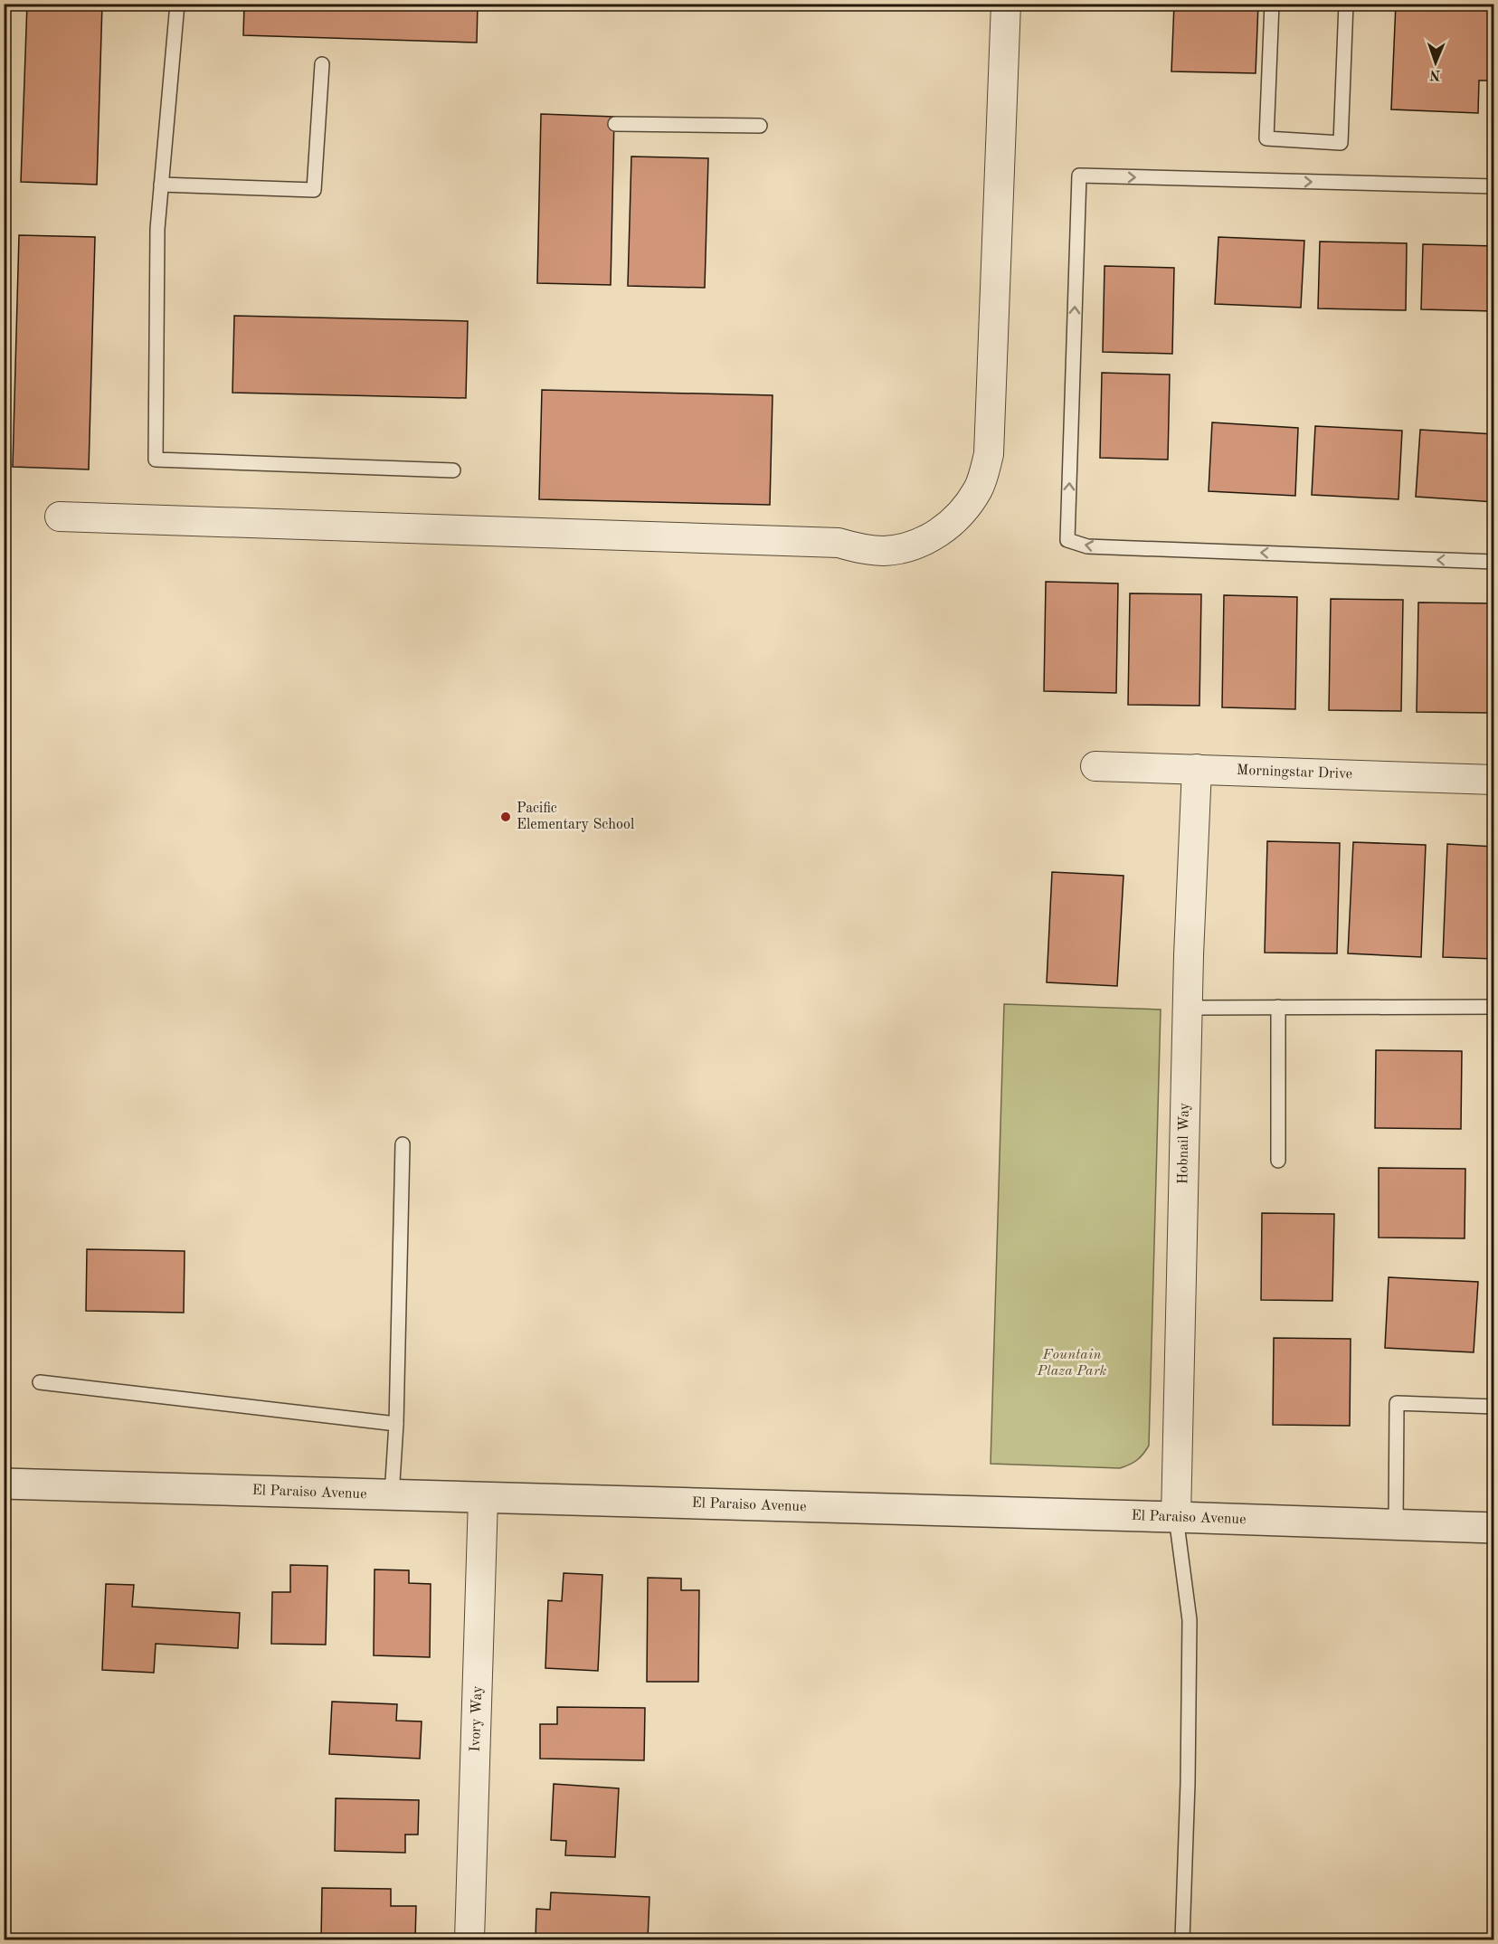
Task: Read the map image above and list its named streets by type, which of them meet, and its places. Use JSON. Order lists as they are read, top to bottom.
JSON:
{
  "streets": {
    "street": [
      "Morningstar Drive",
      "Hobnail Way",
      "El Paraiso Avenue",
      "Ivory Way"
    ]
  },
  "crossings": [
    ["Morningstar Drive", "Hobnail Way"],
    ["Hobnail Way", "El Paraiso Avenue"],
    ["El Paraiso Avenue", "Ivory Way"]
  ],
  "parks": ["Fountain Plaza Park"],
  "places": ["Pacific Elementary School"],
  "north": "bottom"
}
